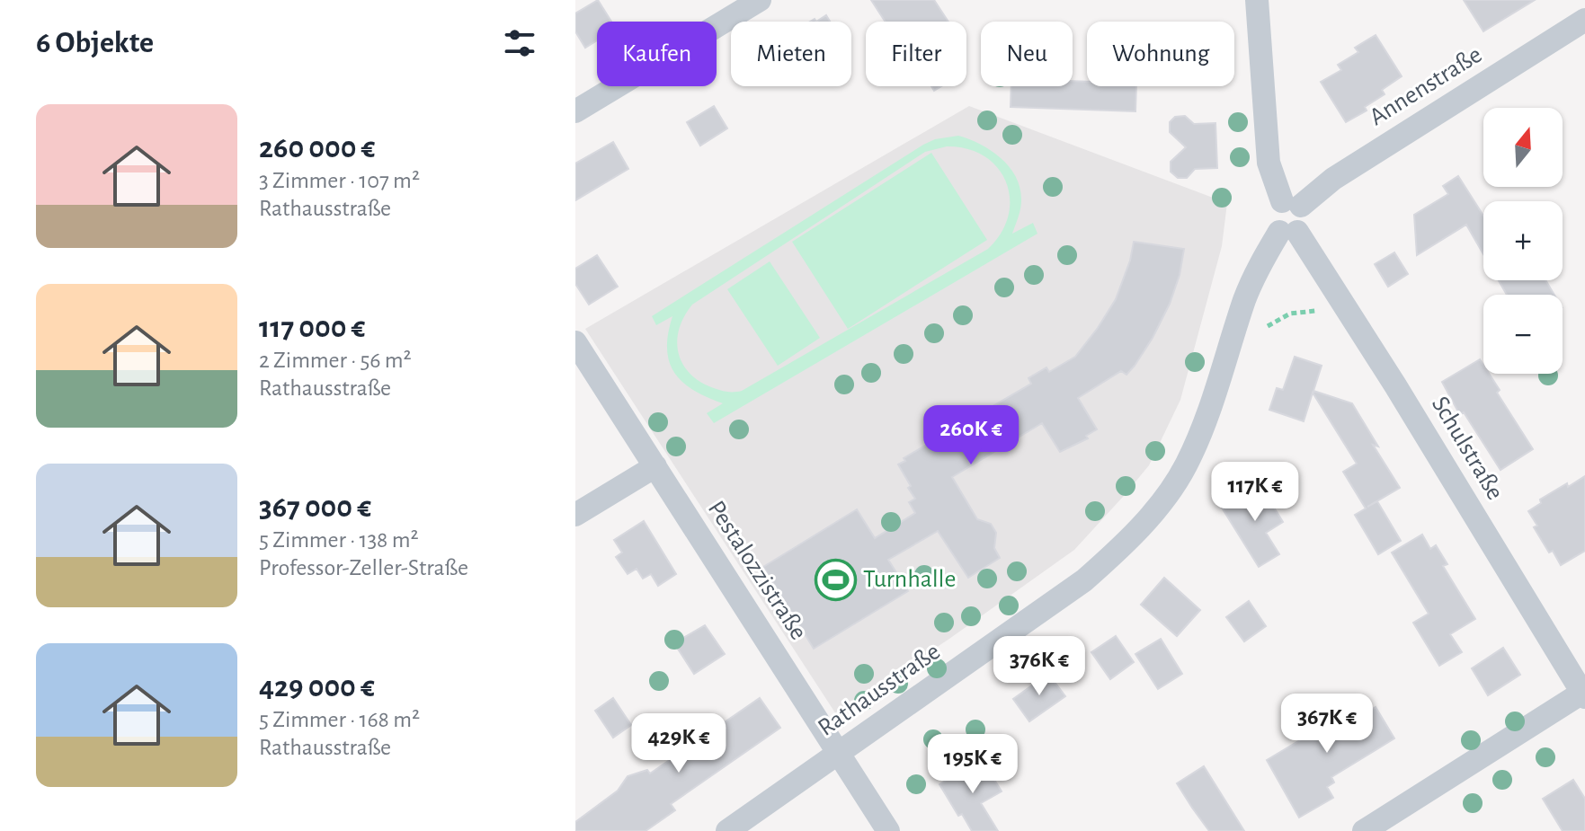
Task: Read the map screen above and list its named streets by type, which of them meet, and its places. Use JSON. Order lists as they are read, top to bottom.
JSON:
{
  "streets": {
    "street": [
      "Annenstraße",
      "Schulstraße",
      "Pestalozzistraße",
      "Rathausstraße"
    ]
  },
  "crossings": [
    ["Annenstraße", "Rathausstraße"],
    ["Schulstraße", "Rathausstraße"],
    ["Pestalozzistraße", "Rathausstraße"]
  ],
  "places": {
    "sports": ["Turnhalle"]
  },
  "north": "top",
  "page": {
    "heading": "6 Objekte",
    "chip": [
      "Kaufen",
      "Mieten",
      "Filter",
      "Neu",
      "Wohnung"
    ],
    "list": [
      {
        "name": "260 000 €",
        "note": "3 Zimmer · 107 m² · Rathausstraße"
      },
      {
        "name": "117 000 €",
        "note": "2 Zimmer · 56 m² · Rathausstraße"
      },
      {
        "name": "367 000 €",
        "note": "5 Zimmer · 138 m² · Professor-Zeller-Straße"
      },
      {
        "name": "429 000 €",
        "note": "5 Zimmer · 168 m² · Rathausstraße"
      }
    ],
    "map_buttons": ["+", "−"],
    "price": [
      "260K €",
      "117K €",
      "376K €",
      "367K €",
      "429K €",
      "195K €"
    ]
  }
}
